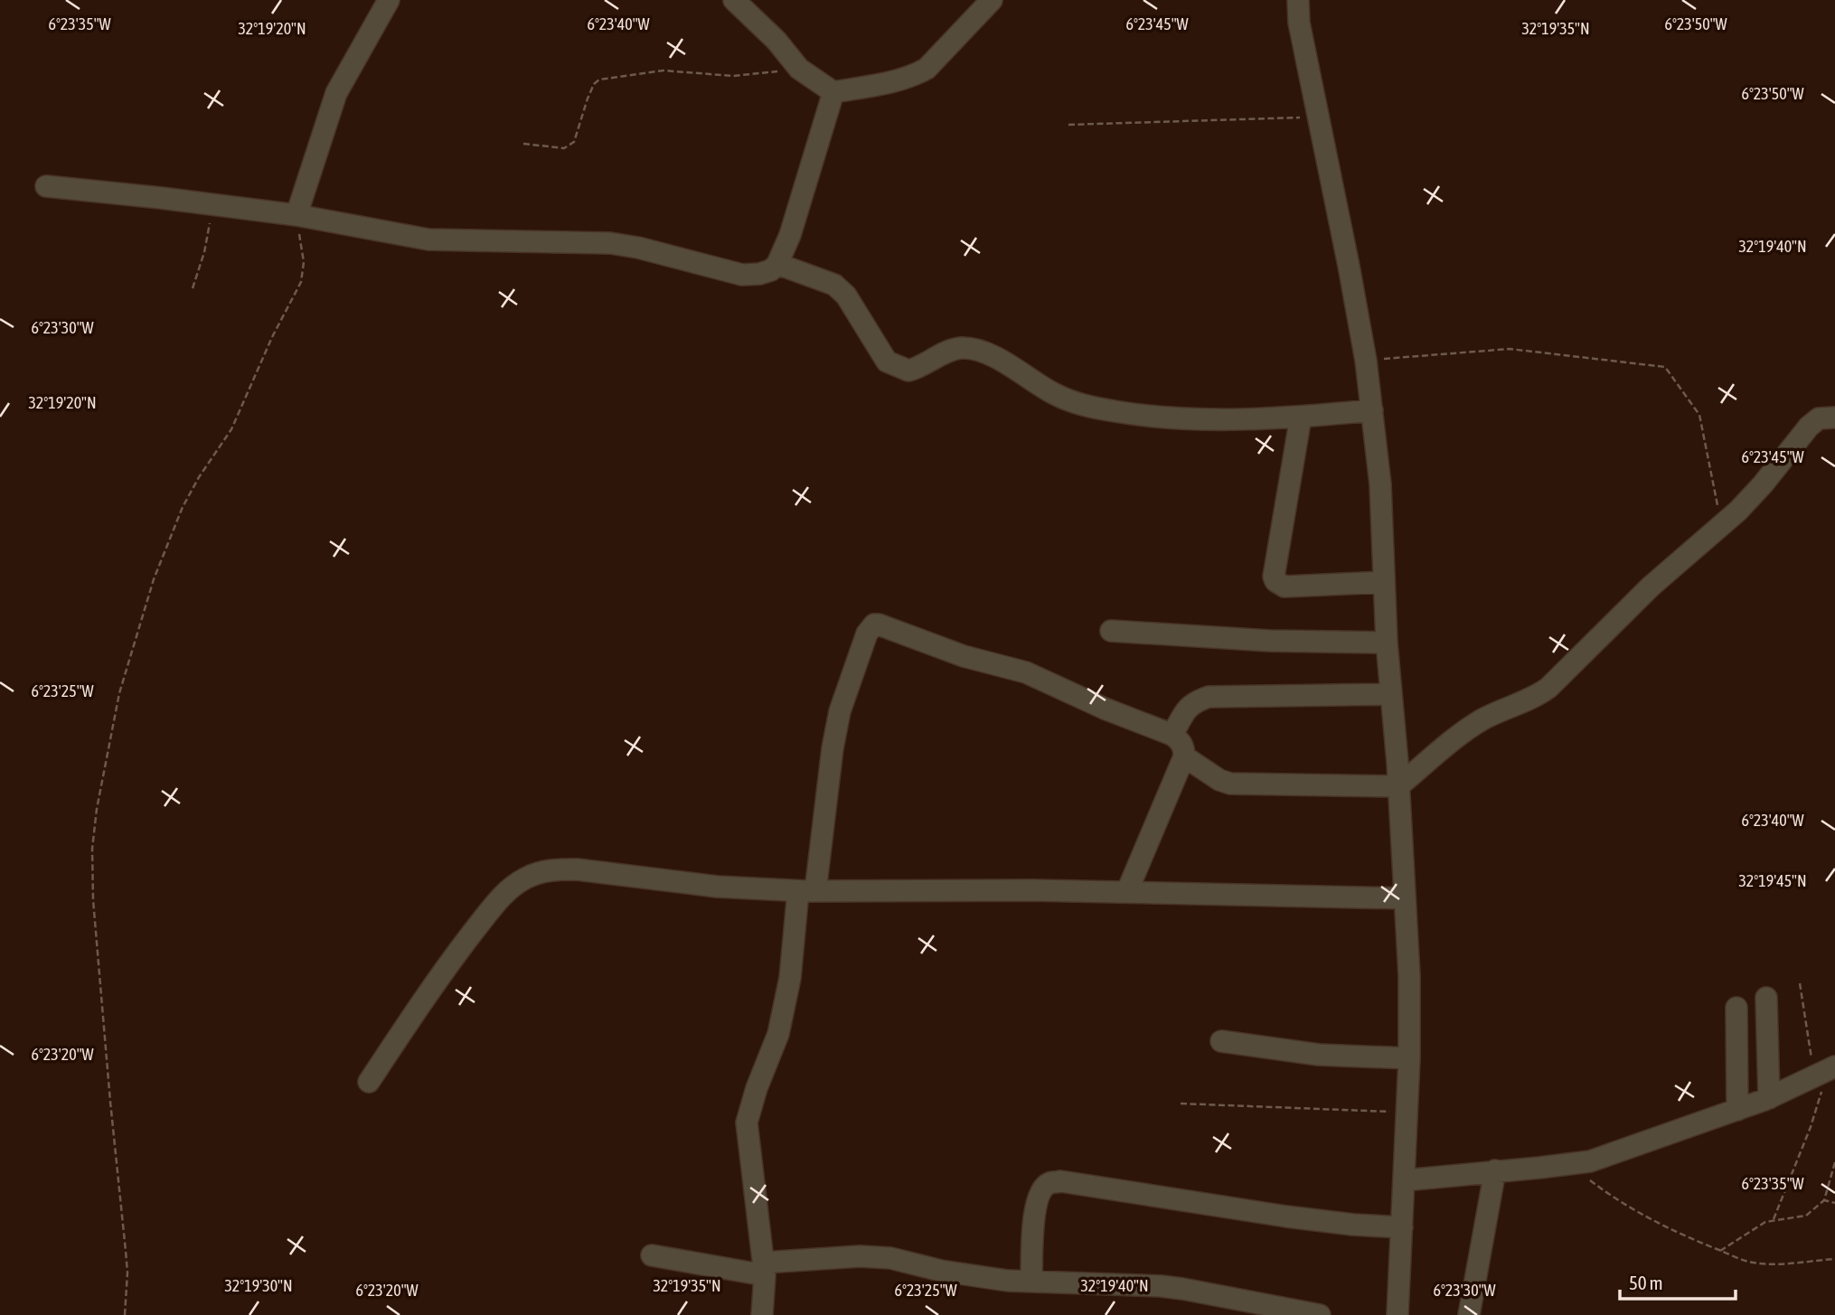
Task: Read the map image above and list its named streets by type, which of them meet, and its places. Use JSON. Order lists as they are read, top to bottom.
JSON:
{
  "scale_bar": "50 m",
  "coordinates": [
    "6°23'35\"W",
    "6°23'40\"W",
    "6°23'45\"W",
    "6°23'50\"W",
    "32°19'20\"N",
    "32°19'35\"N",
    "32°19'40\"N",
    "6°23'30\"W",
    "6°23'25\"W",
    "32°19'45\"N",
    "6°23'20\"W",
    "32°19'30\"N"
  ]
}
